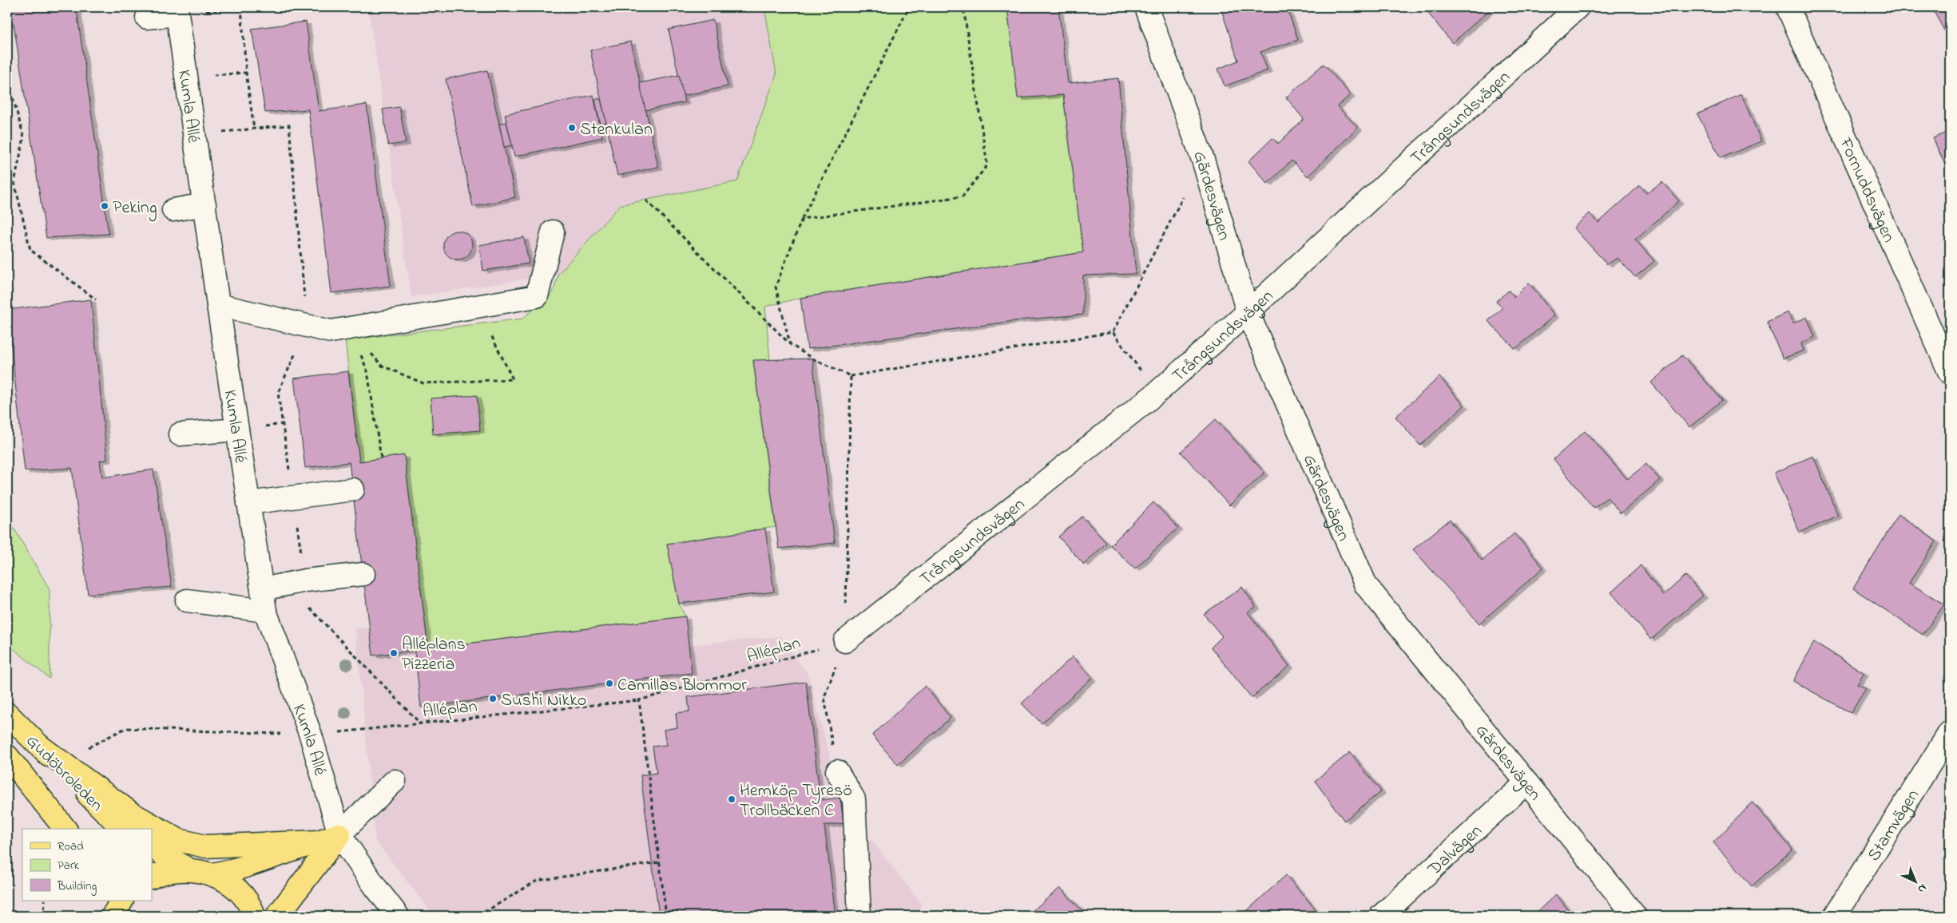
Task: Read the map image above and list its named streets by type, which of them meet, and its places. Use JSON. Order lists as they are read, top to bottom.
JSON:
{
  "streets": {
    "main road": ["Gudöbroleden"],
    "street": [
      "Kumla Allé",
      "Trångsundsvägen",
      "Fornuddsvägen",
      "Gärdesvägen",
      "Stamvägen",
      "Dalvägen"
    ],
    "path": ["Alléplan"]
  },
  "crossings": [
    ["Kumla Allé", "Alléplan"],
    ["Trångsundsvägen", "Gärdesvägen"],
    ["Trångsundsvägen", "Alléplan"],
    ["Gärdesvägen", "Dalvägen"]
  ],
  "places": [
    "Stenkulan",
    "Peking",
    "Alléplans Pizzeria",
    "Camillas Blommor",
    "Sushi Nikko",
    "Hemköp Tyresö Trollbäcken C"
  ],
  "legend": ["Road", "Park", "Building"],
  "north": "bottom right"
}
